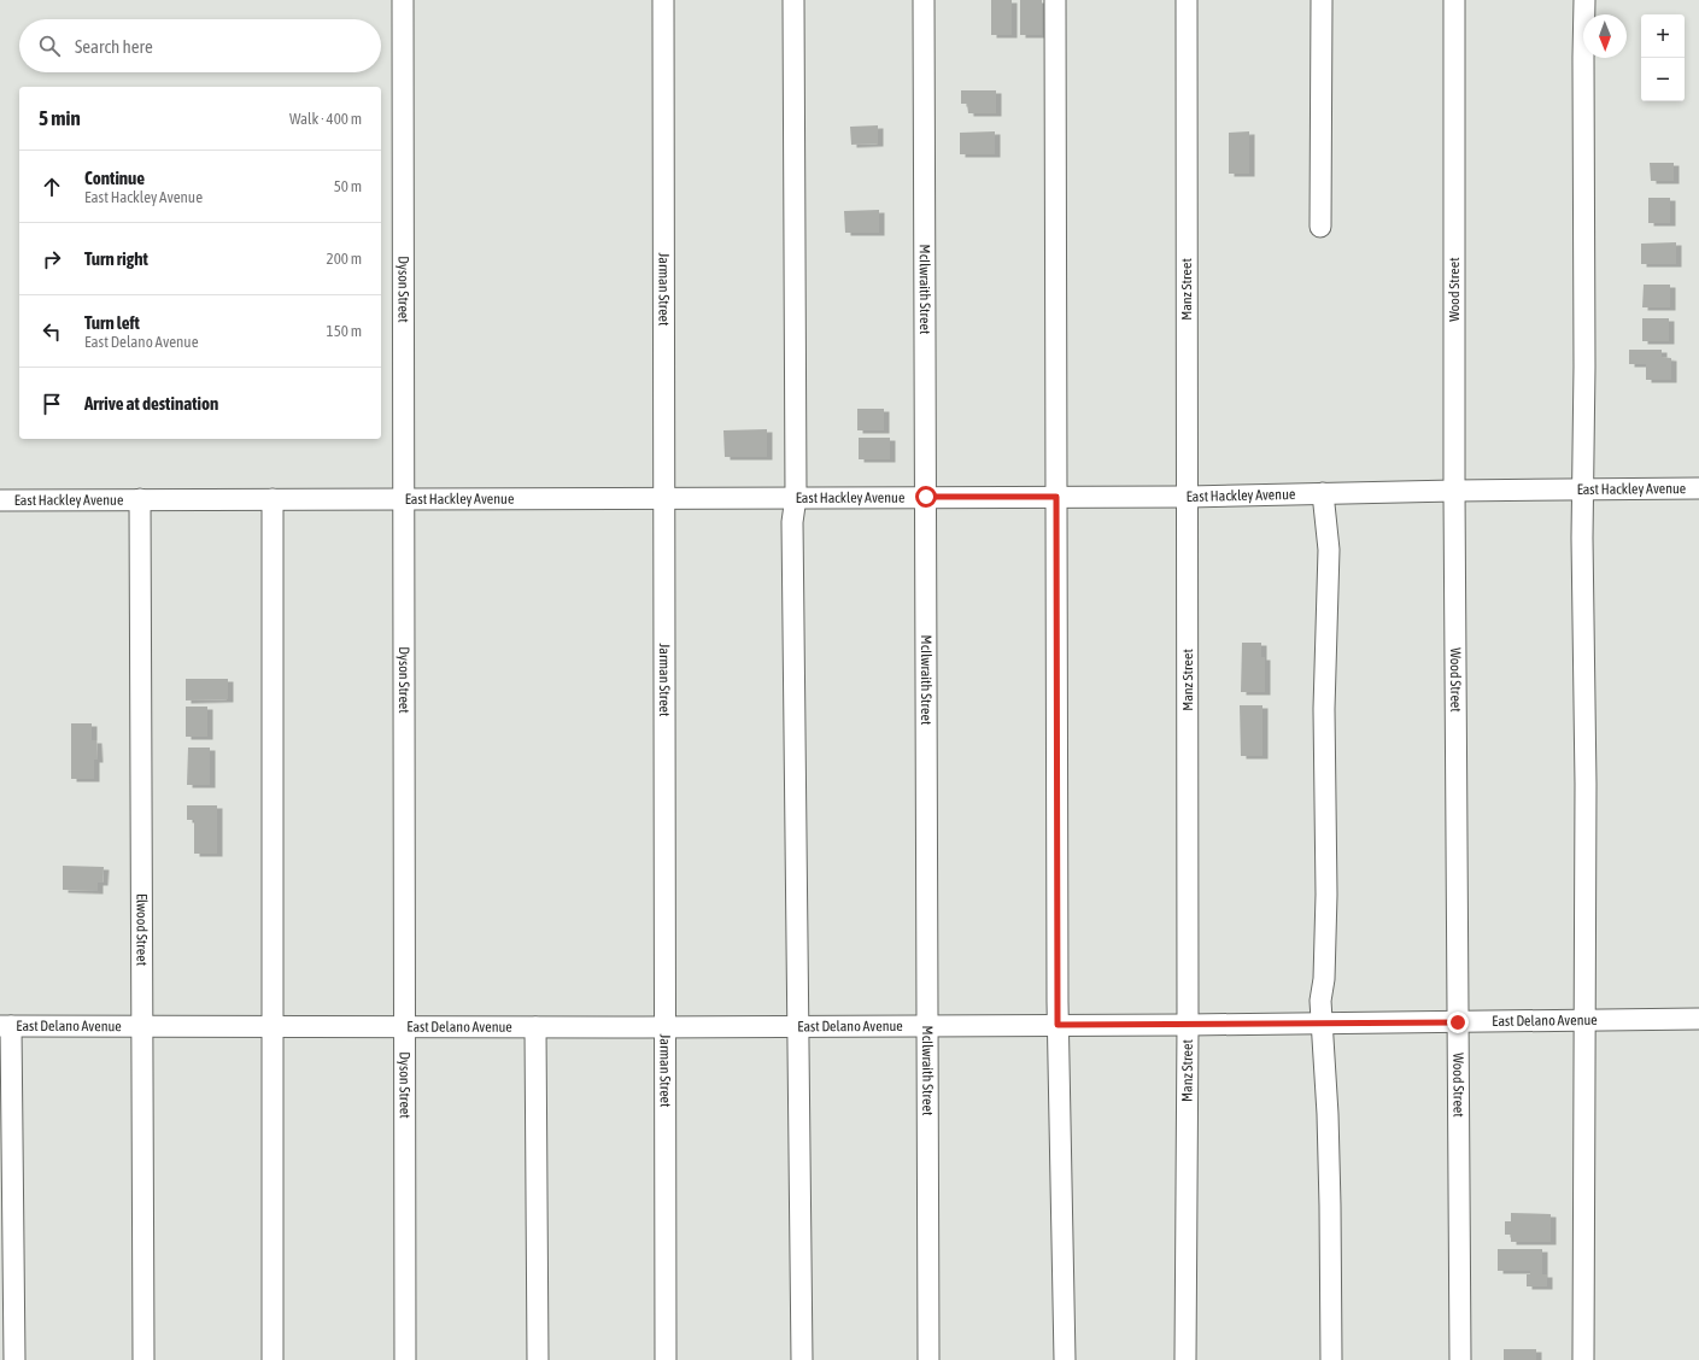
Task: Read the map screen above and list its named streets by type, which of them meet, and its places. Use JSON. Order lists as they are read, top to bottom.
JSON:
{
  "streets": {
    "street": [
      "Dyson Street",
      "Jarman Street",
      "McIlwraith Street",
      "Manz Street",
      "Wood Street",
      "East Hackley Avenue",
      "Elwood Street",
      "East Delano Avenue"
    ]
  },
  "crossings": [
    ["Dyson Street", "East Hackley Avenue"],
    ["Dyson Street", "East Delano Avenue"],
    ["Jarman Street", "East Hackley Avenue"],
    ["Jarman Street", "East Delano Avenue"],
    ["McIlwraith Street", "East Hackley Avenue"],
    ["McIlwraith Street", "East Delano Avenue"],
    ["Manz Street", "East Hackley Avenue"],
    ["Manz Street", "East Delano Avenue"],
    ["Wood Street", "East Hackley Avenue"],
    ["Wood Street", "East Delano Avenue"],
    ["East Hackley Avenue", "Elwood Street"],
    ["Elwood Street", "East Delano Avenue"]
  ],
  "north": "bottom",
  "page": {
    "map_buttons": ["+", "−"],
    "search": "Search here",
    "heading": ["5 min", "Walk · 400 m"],
    "list": [
      ["Continue", "East Hackley Avenue", "50 m"],
      ["Turn right", "200 m"],
      ["Turn left", "East Delano Avenue", "150 m"],
      "Arrive at destination"
    ]
  }
}
